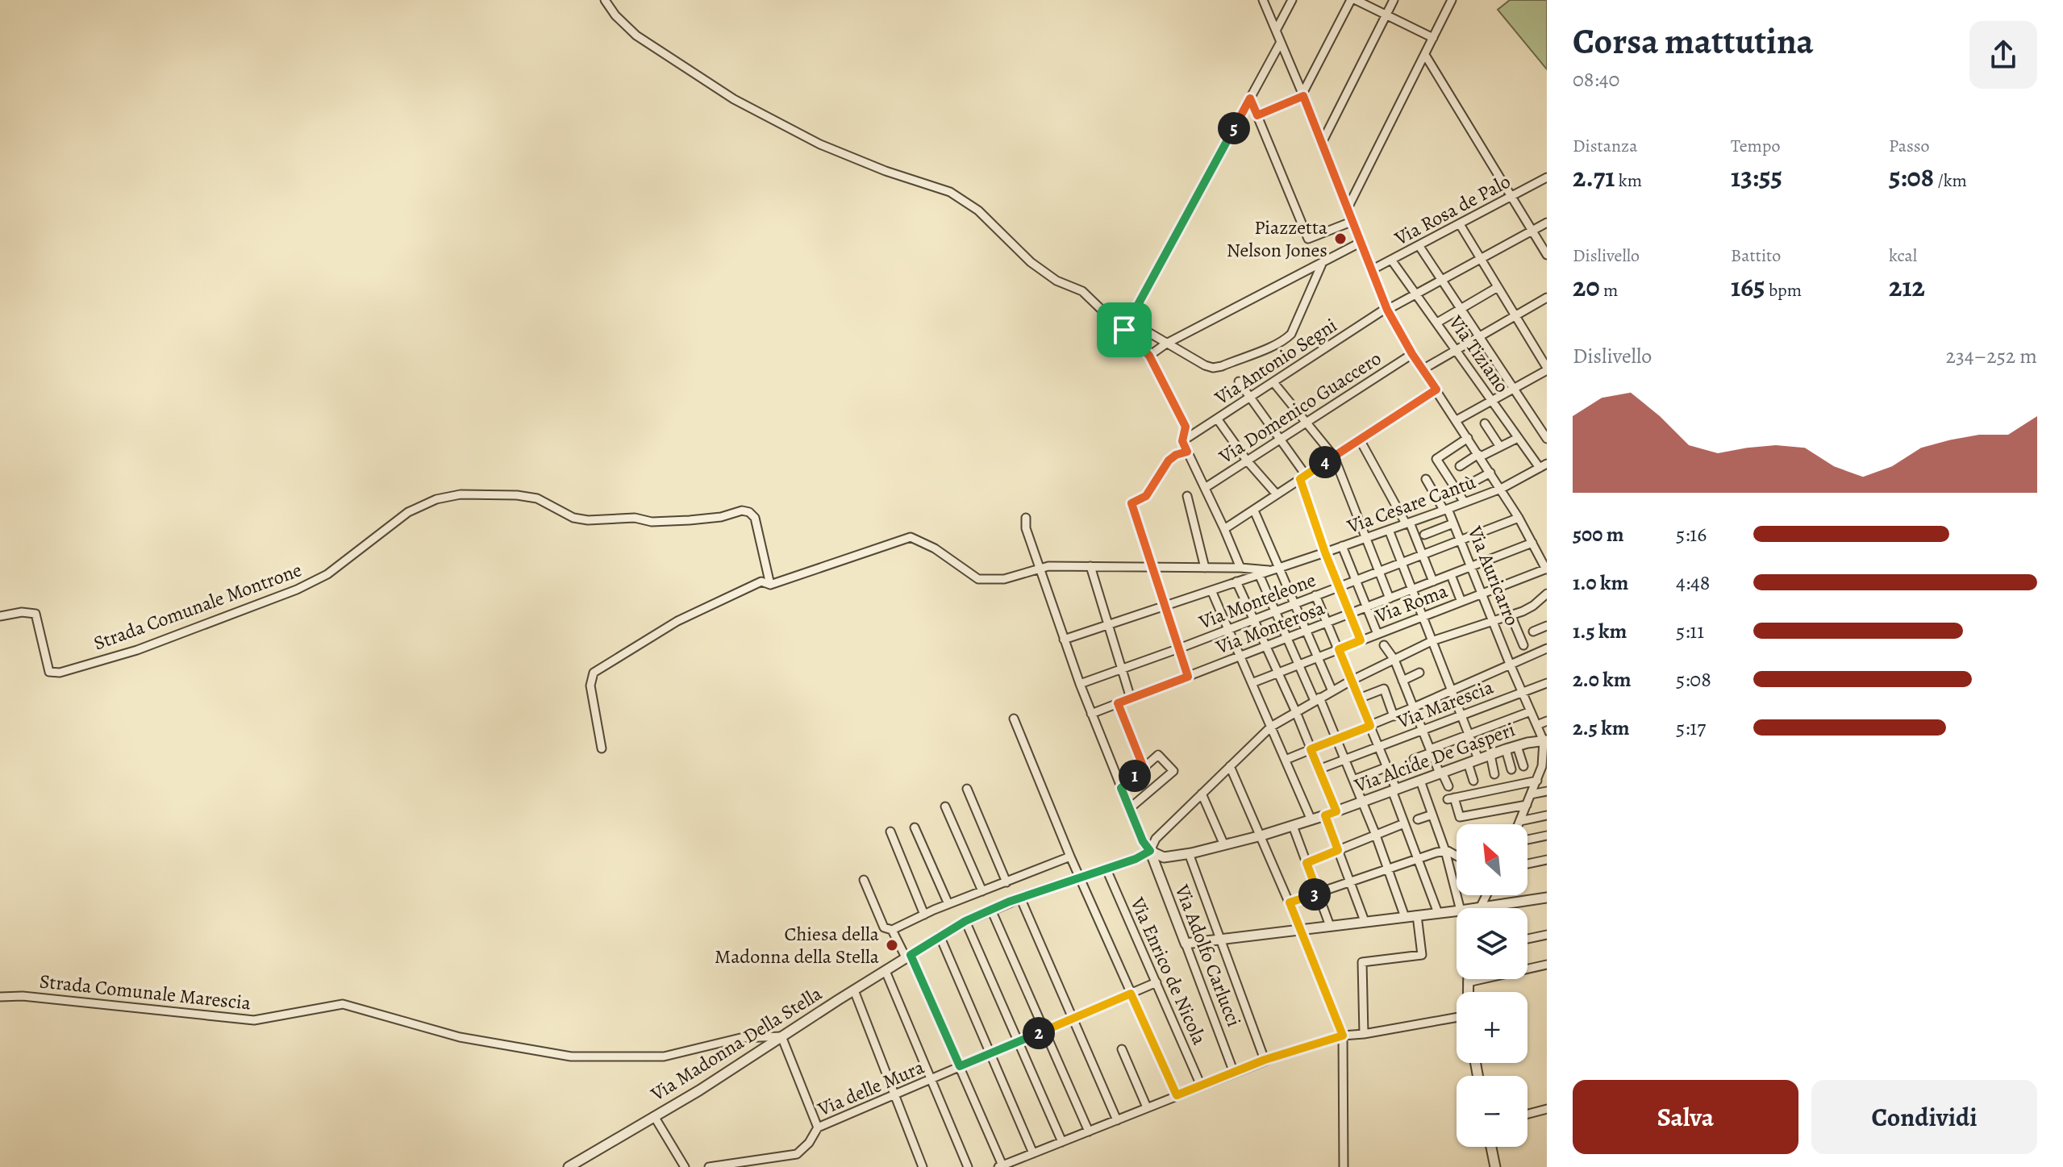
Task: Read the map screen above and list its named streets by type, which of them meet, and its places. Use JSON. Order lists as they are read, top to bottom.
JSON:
{
  "streets": {
    "street": [
      "Via Rosa de Palo",
      "Via Tiziano",
      "Via Antonio Segni",
      "Via Domenico Guaccero",
      "Via Cesare Cantù",
      "Via Auricarro",
      "Via Monteleone",
      "Via Roma",
      "Strada Comunale Montrone",
      "Via Monterosa",
      "Via Marescia",
      "Via Alcide De Gasperi",
      "Via Adolfo Carlucci",
      "Via Enrico de Nicola",
      "Strada Comunale Marescia",
      "Via Madonna Della Stella",
      "Via delle Mura"
    ]
  },
  "crossings": [
    ["Via Rosa de Palo", "Via Tiziano"],
    ["Via Tiziano", "Via Antonio Segni"],
    ["Via Tiziano", "Via Cesare Cantù"],
    ["Via Cesare Cantù", "Via Auricarro"],
    ["Via Auricarro", "Via Monteleone"],
    ["Via Auricarro", "Via Roma"],
    ["Via Auricarro", "Via Monterosa"],
    ["Via Auricarro", "Via Marescia"],
    ["Via Auricarro", "Via Alcide De Gasperi"],
    ["Via Alcide De Gasperi", "Via Adolfo Carlucci"],
    ["Via Alcide De Gasperi", "Via Madonna Della Stella"],
    ["Via Adolfo Carlucci", "Via Madonna Della Stella"],
    ["Via Enrico de Nicola", "Via Madonna Della Stella"],
    ["Via Enrico de Nicola", "Via delle Mura"],
    ["Strada Comunale Marescia", "Via Madonna Della Stella"]
  ],
  "places": ["Piazzetta Nelson Jones", "Chiesa della Madonna della Stella"],
  "north": "top left",
  "page": {
    "heading": ["Corsa mattutina", "08:40"],
    "stats": [
      ["Distanza", "2.71 km"],
      ["Tempo", "13:55"],
      ["Passo", "5:08 /km"],
      ["Dislivello", "20 m"],
      ["Battito", "165 bpm"],
      ["kcal", "212"]
    ],
    "pins": [
      "5",
      "4",
      "1",
      "3",
      "2"
    ],
    "chart": ["Dislivello", "234–252 m"],
    "list": [
      {
        "name": "500 m",
        "note": "5:16"
      },
      {
        "name": "1.0 km",
        "note": "4:48"
      },
      {
        "name": "1.5 km",
        "note": "5:11"
      },
      {
        "name": "2.0 km",
        "note": "5:08"
      },
      {
        "name": "2.5 km",
        "note": "5:17"
      }
    ],
    "map_buttons": ["+", "−"],
    "buttons": ["Salva", "Condividi"]
  }
}
